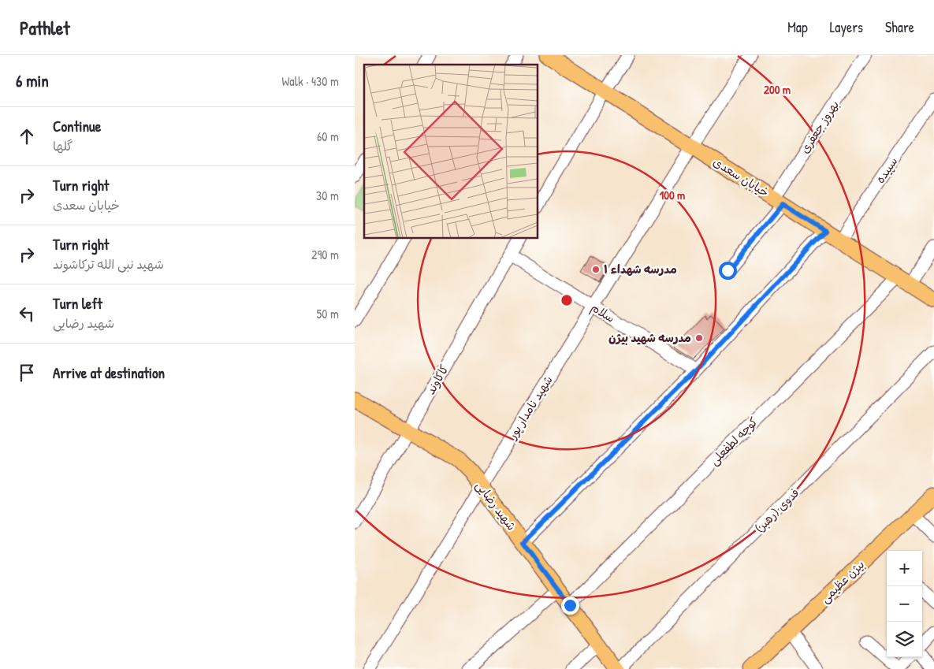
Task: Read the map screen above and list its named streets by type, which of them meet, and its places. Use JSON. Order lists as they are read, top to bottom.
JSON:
{
  "streets": {
    "main road": ["خیابان سعدی", "شهید رضایی", "بیژن عظیمی"],
    "street": [
      "بهروز جعفری",
      "سپیده",
      "سلام",
      "کاکاوند",
      "شهید نامدار پور",
      "کوچه لطفعلی",
      "فدوی (رهبر)"
    ]
  },
  "crossings": [
    ["بهروز جعفری", "خیابان سعدی"],
    ["سپیده", "خیابان سعدی"],
    ["خیابان سعدی", "شهید نامدار پور"],
    ["خیابان سعدی", "کوچه لطفعلی"],
    ["سلام", "کاکاوند"],
    ["سلام", "شهید نامدار پور"],
    ["کاکاوند", "شهید رضایی"],
    ["شهید نامدار پور", "شهید رضایی"],
    ["کوچه لطفعلی", "شهید رضایی"]
  ],
  "places": ["مدرسه شهداء ۱", "مدرسه شهید بیژن"],
  "page": {
    "header": "Pathlet",
    "nav": ["Map", "Layers", "Share"],
    "heading": ["6 min", "Walk · 430 m"],
    "list": [
      ["Continue", "گلها", "60 m"],
      ["Turn right", "خیابان سعدی", "30 m"],
      ["Turn right", "شهید نبی الله ترکاشوند", "290 m"],
      ["Turn left", "شهید رضایی", "50 m"],
      "Arrive at destination"
    ],
    "map_buttons": ["+", "−"]
  },
  "rings": ["200 m", "100 m"]
}
